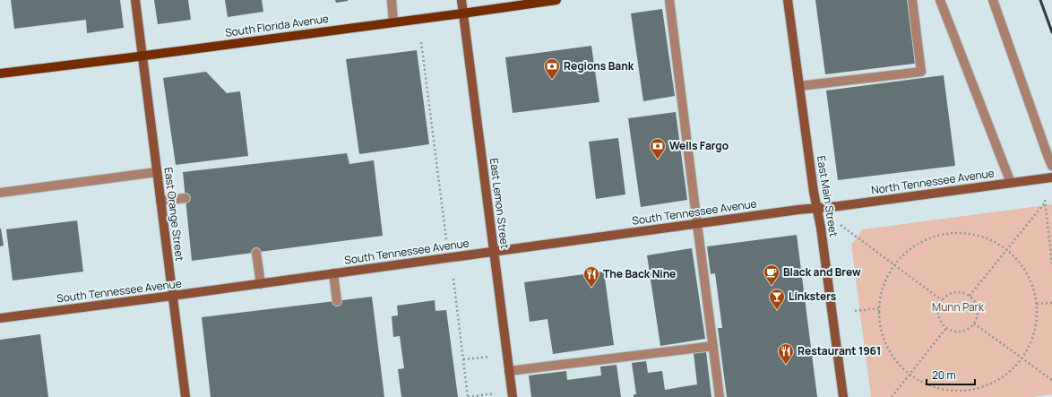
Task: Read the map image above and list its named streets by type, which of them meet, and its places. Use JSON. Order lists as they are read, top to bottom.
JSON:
{
  "streets": {
    "main road": ["South Florida Avenue"],
    "street": [
      "North Tennessee Avenue",
      "East Main Street",
      "East Lemon Street",
      "South Tennessee Avenue",
      "East Orange Street"
    ]
  },
  "crossings": [
    ["South Florida Avenue", "East Lemon Street"],
    ["South Florida Avenue", "East Orange Street"],
    ["North Tennessee Avenue", "East Main Street"],
    ["North Tennessee Avenue", "South Tennessee Avenue"],
    ["East Main Street", "South Tennessee Avenue"],
    ["East Lemon Street", "South Tennessee Avenue"],
    ["South Tennessee Avenue", "East Orange Street"]
  ],
  "parks": ["Munn Park"],
  "places": {
    "bank": ["Regions Bank", "Wells Fargo"],
    "cafe": ["Black and Brew"],
    "restaurant": ["The Back Nine", "Restaurant 1961"],
    "bar": ["Linksters"]
  },
  "scale_bar": "20 m"
}
